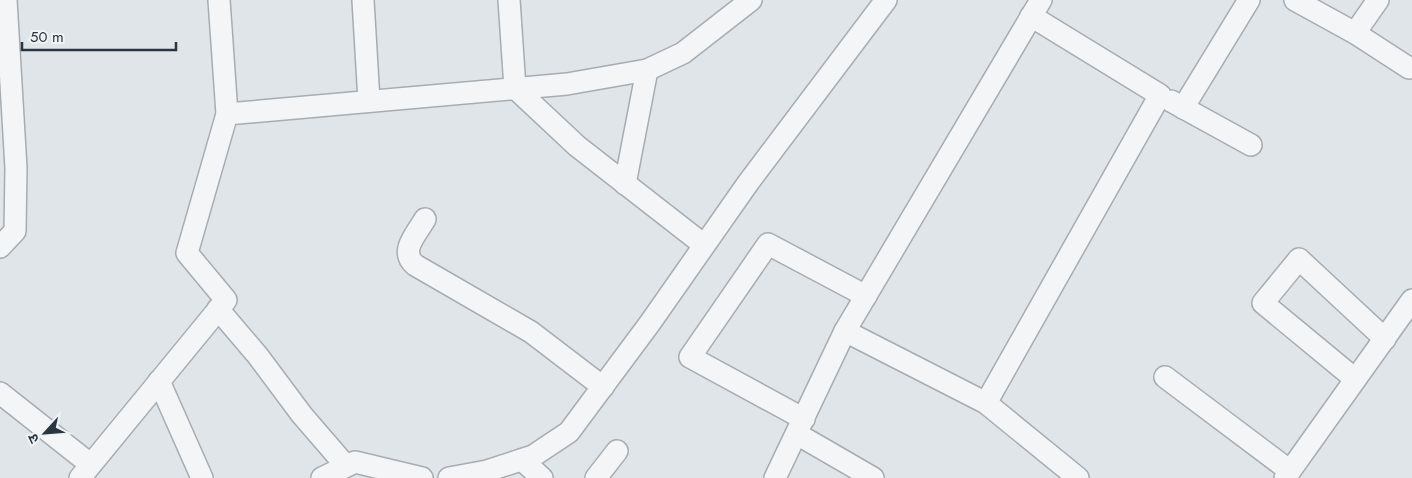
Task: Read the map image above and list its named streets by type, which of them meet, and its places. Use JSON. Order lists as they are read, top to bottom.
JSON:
{
  "scale_bar": "50 m",
  "north": "bottom left"
}
